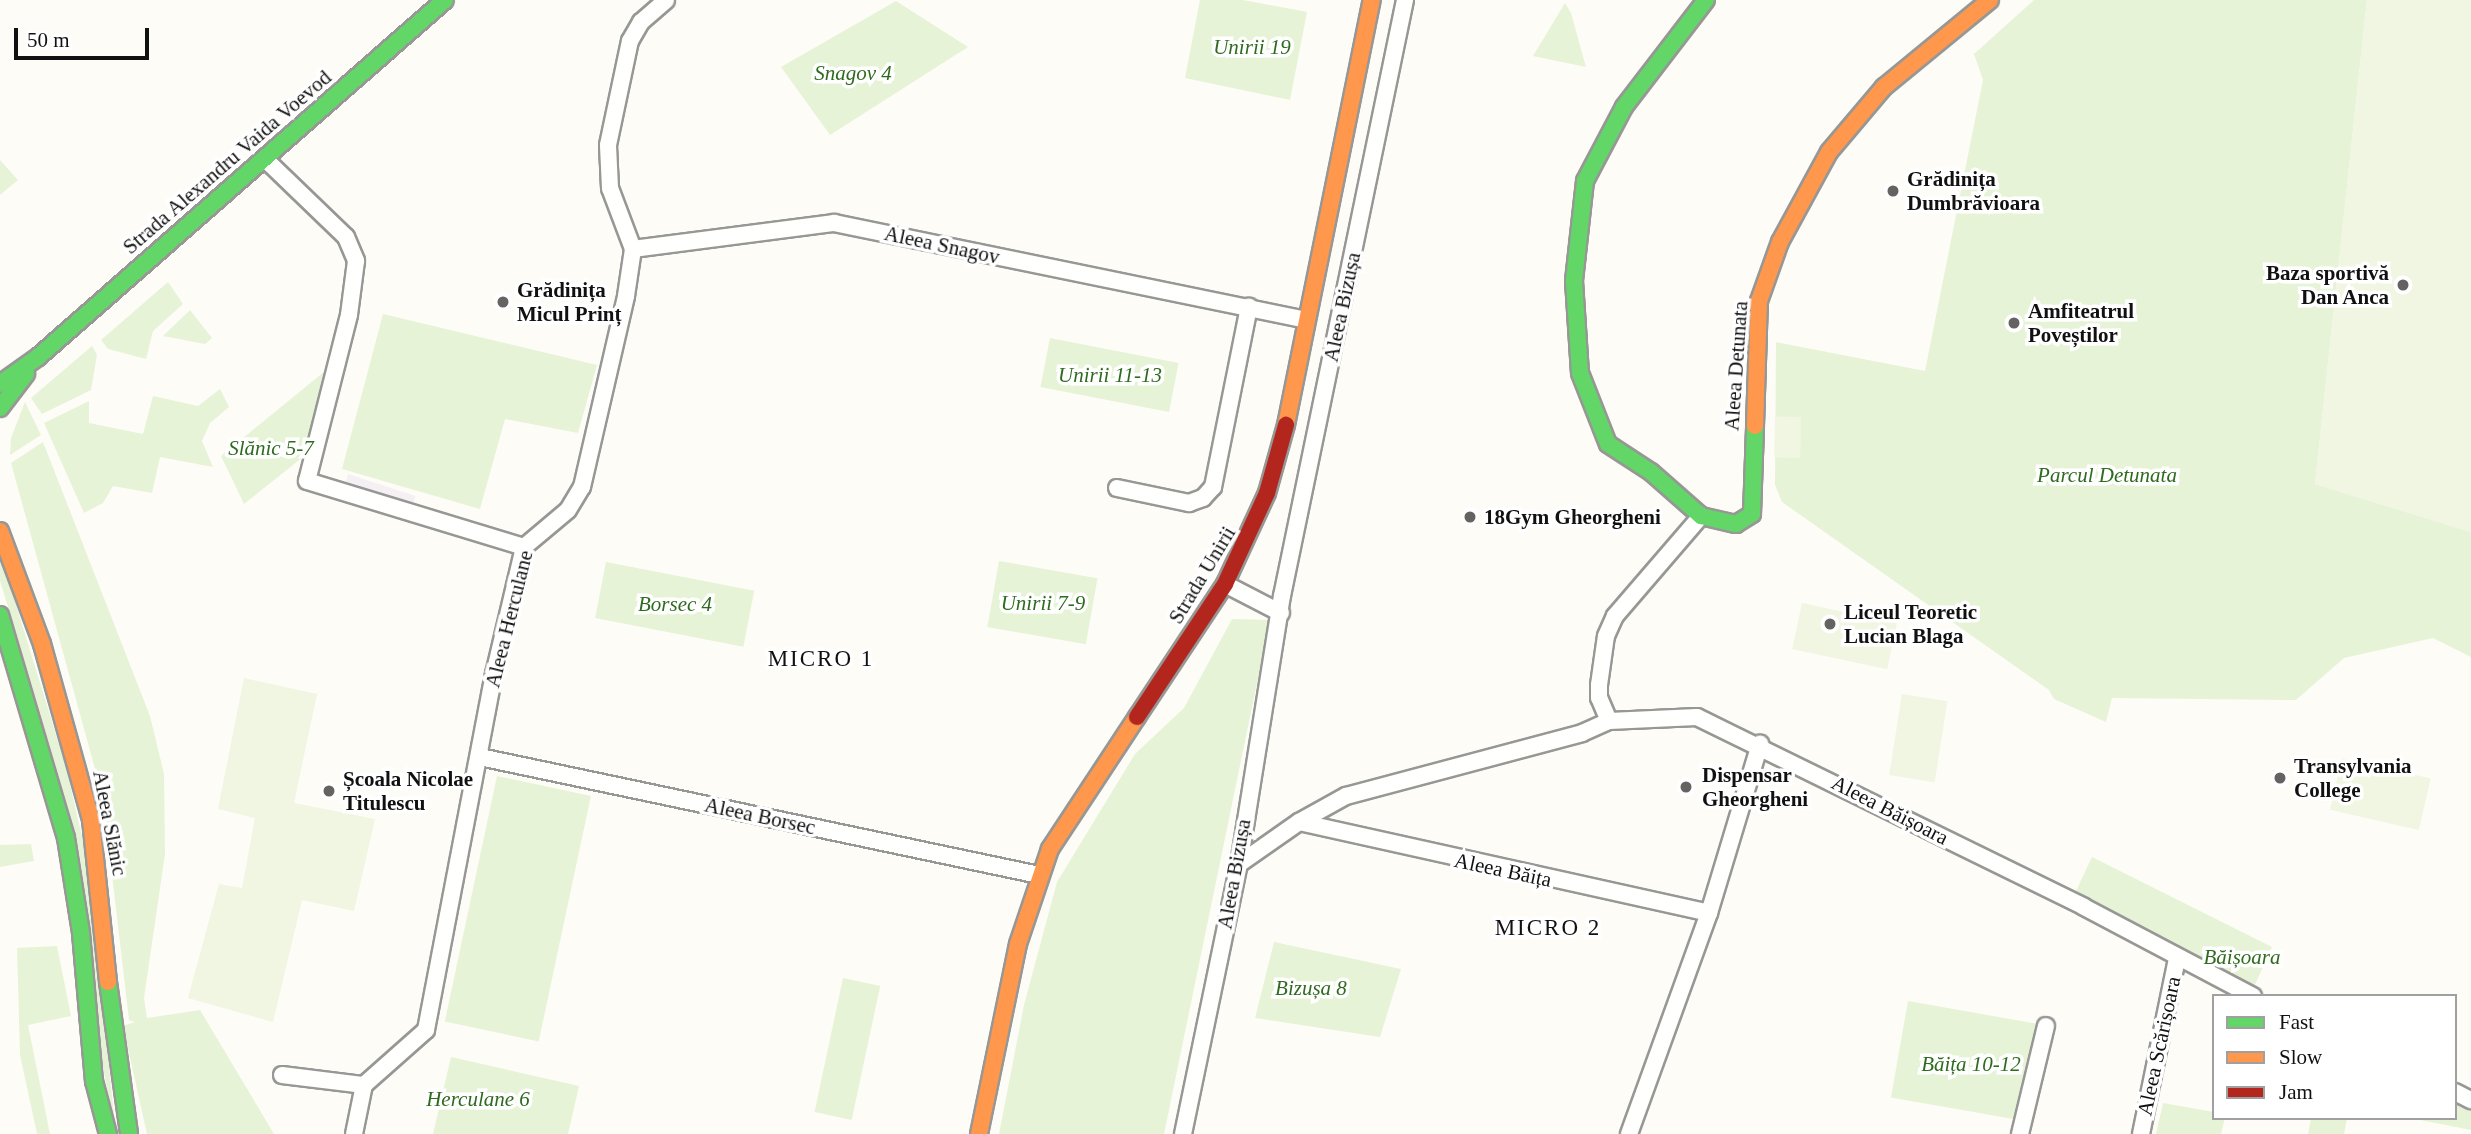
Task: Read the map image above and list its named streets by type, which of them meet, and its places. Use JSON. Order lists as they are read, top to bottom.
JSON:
{
  "streets": {
    "main road": [
      "Strada Alexandru Vaida Voevod",
      "Aleea Detunata",
      "Strada Unirii",
      "Aleea Slănic"
    ],
    "street": [
      "Aleea Snagov",
      "Aleea Bizușa",
      "Aleea Herculane",
      "Aleea Băișoara",
      "Aleea Borsec",
      "Aleea Băița",
      "Aleea Scărișoara"
    ]
  },
  "crossings": [
    ["Aleea Snagov", "Strada Unirii"],
    ["Aleea Snagov", "Aleea Herculane"],
    ["Aleea Bizușa", "Aleea Băișoara"],
    ["Strada Unirii", "Aleea Borsec"],
    ["Aleea Herculane", "Aleea Borsec"],
    ["Aleea Băișoara", "Aleea Băița"],
    ["Aleea Băișoara", "Aleea Scărișoara"]
  ],
  "districts": ["MICRO 1", "MICRO 2"],
  "parks": [
    "Unirii 19",
    "Snagov 4",
    "Unirii 11-13",
    "Slănic 5-7",
    "Parcul Detunata",
    "Unirii 7-9",
    "Borsec 4",
    "Băișoara",
    "Bizușa 8",
    "Băița 10-12",
    "Herculane 6"
  ],
  "places": [
    "Grădinița Dumbrăvioara",
    "Baza sportivă Dan Anca",
    "Grădinița Micul Prinț",
    "Amfiteatrul Poveștilor",
    "18Gym Gheorgheni",
    "Liceul Teoretic Lucian Blaga",
    "Transylvania College",
    "Dispensar Gheorgheni",
    "Școala Nicolae Titulescu"
  ],
  "legend": ["Fast", "Slow", "Jam"],
  "scale_bar": "50 m"
}
